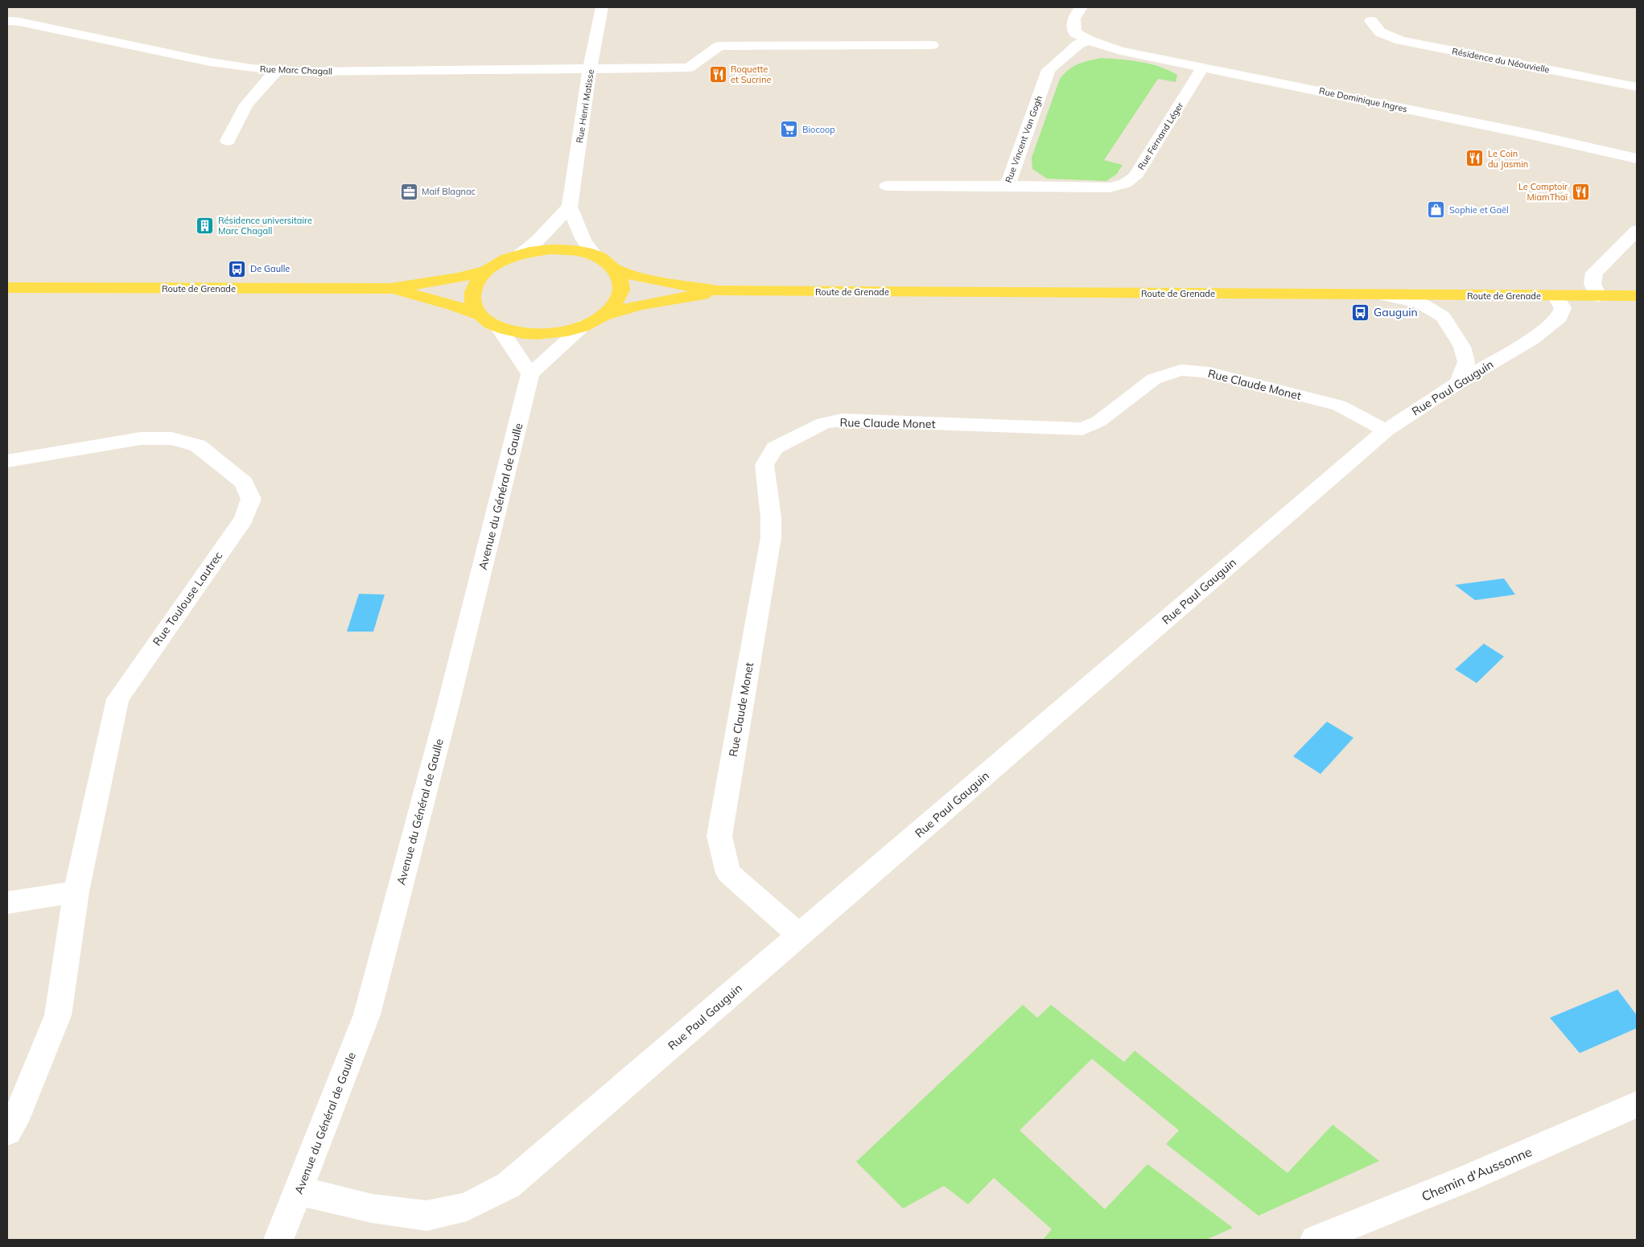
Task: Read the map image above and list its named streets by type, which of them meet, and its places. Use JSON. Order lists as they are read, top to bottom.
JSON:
{
  "streets": {
    "main road": ["Route de Grenade"],
    "street": [
      "Résidence du Néouvielle",
      "Rue Marc Chagall",
      "Rue Dominique Ingres",
      "Rue Henri Matisse",
      "Rue Fernand Léger",
      "Rue Vincent Van Gogh",
      "Rue Claude Monet",
      "Rue Paul Gauguin",
      "Avenue du Général de Gaulle",
      "Rue Toulouse Lautrec",
      "Chemin d'Aussonne"
    ]
  },
  "crossings": [
    ["Rue Marc Chagall", "Rue Henri Matisse"],
    ["Rue Dominique Ingres", "Rue Fernand Léger"],
    ["Rue Dominique Ingres", "Rue Vincent Van Gogh"],
    ["Rue Fernand Léger", "Rue Vincent Van Gogh"],
    ["Route de Grenade", "Rue Paul Gauguin"],
    ["Rue Claude Monet", "Rue Paul Gauguin"],
    ["Rue Paul Gauguin", "Avenue du Général de Gaulle"]
  ],
  "places": {
    "restaurant": ["Roquette et Sucrine", "Le Coin du Jasmin", "Le Comptoir MiamThaï"],
    "supermarket": ["Biocoop"],
    "office": ["Maif Blagnac"],
    "shop": ["Sophie et Gaël"],
    "building": ["Résidence universitaire Marc Chagall"],
    "bus stop": ["De Gaulle", "Gauguin"]
  }
}
